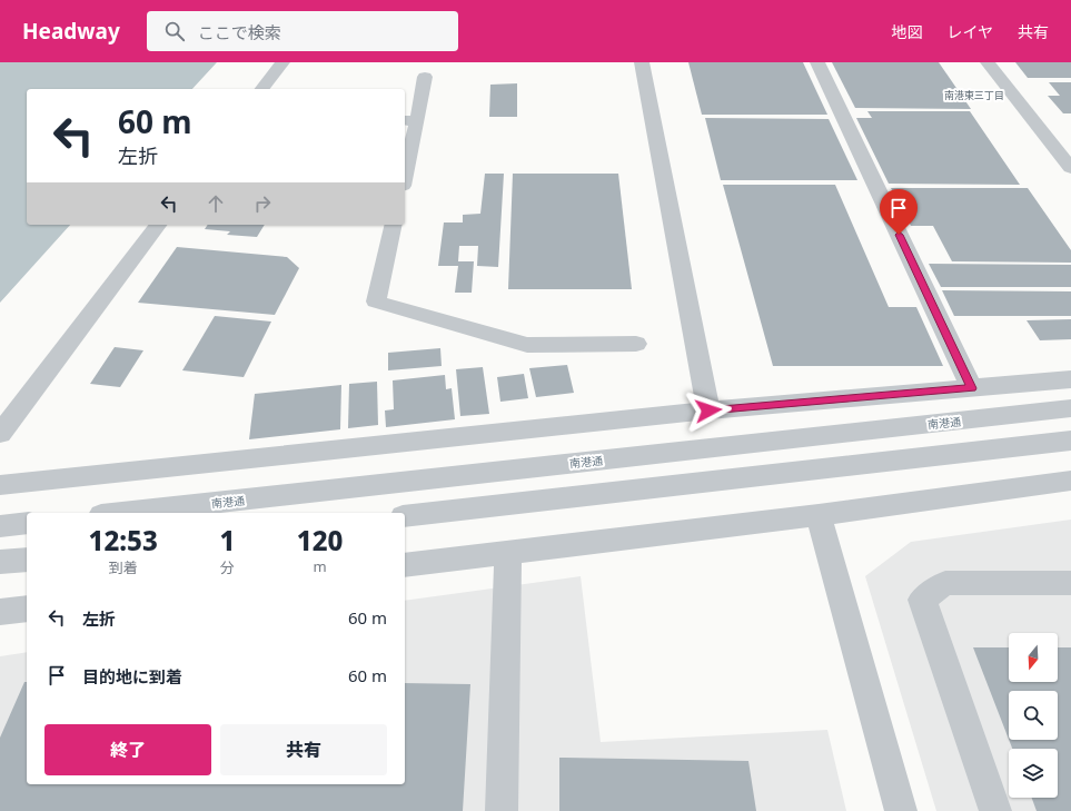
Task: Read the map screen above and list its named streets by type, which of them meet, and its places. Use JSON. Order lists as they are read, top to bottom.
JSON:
{
  "streets": {
    "street": ["南港通"]
  },
  "districts": ["南港東三丁目"],
  "north": "bottom",
  "page": {
    "header": "Headway",
    "search": "ここで検索",
    "nav": ["地図", "レイヤ", "共有"],
    "turn": ["60 m", "左折"],
    "eta": [
      "12:53",
      "到着",
      "1",
      "分",
      "120",
      "m"
    ],
    "list": [
      {
        "name": "左折",
        "value": "60 m"
      },
      {
        "name": "目的地に到着",
        "value": "60 m"
      }
    ],
    "buttons": ["終了", "共有"]
  }
}
